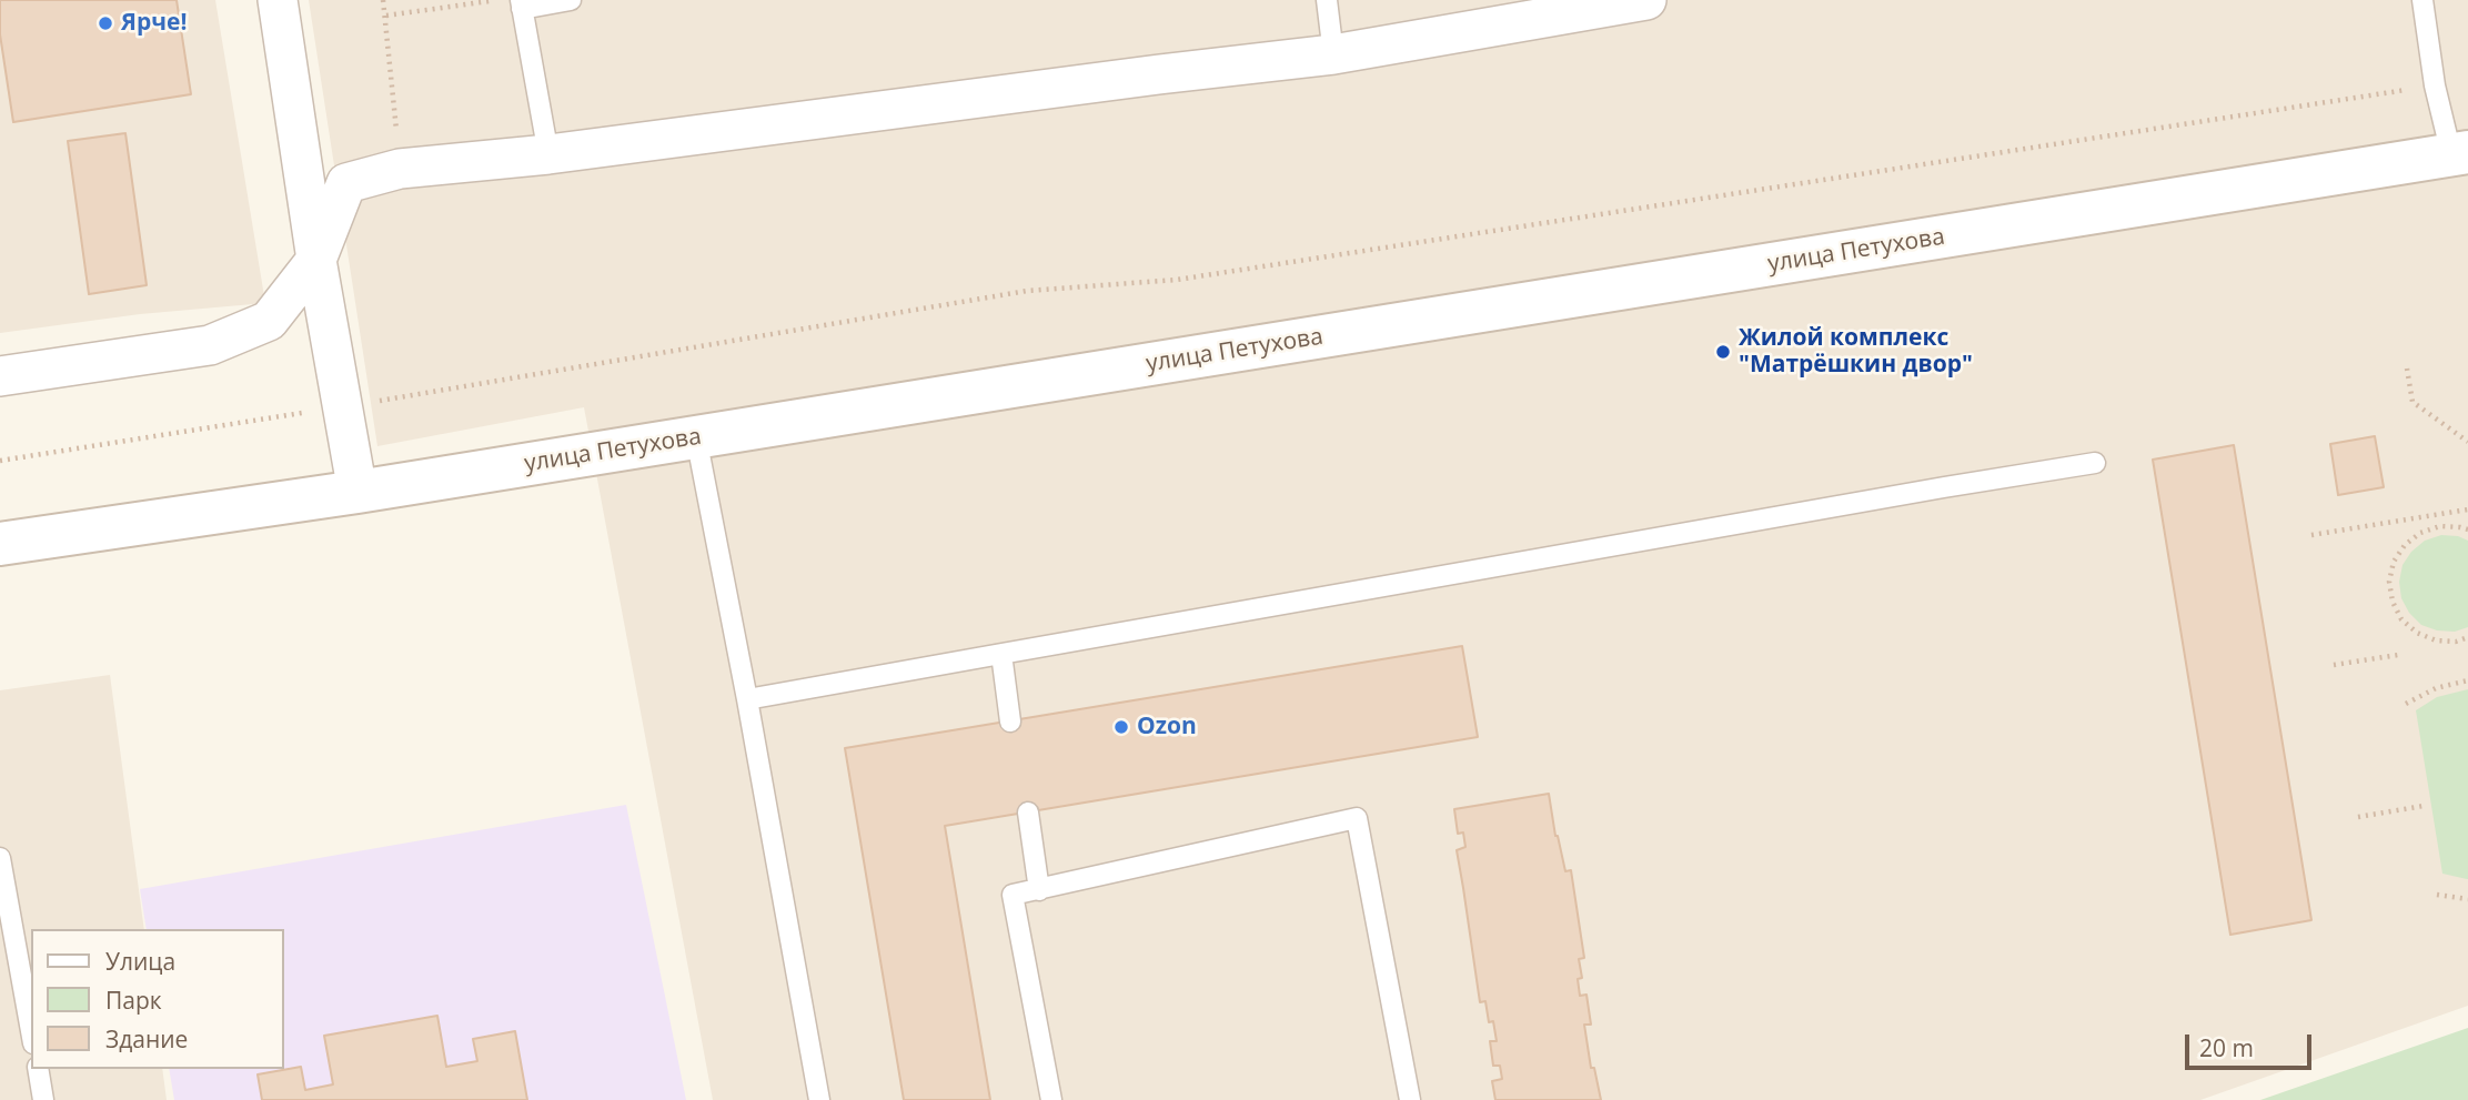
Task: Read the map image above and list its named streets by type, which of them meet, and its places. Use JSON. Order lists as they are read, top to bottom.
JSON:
{
  "streets": {
    "street": ["улица Петухова"]
  },
  "places": ["Ярче!", "Жилой комплекс \"Матрёшкин двор\"", "Ozon"],
  "legend": ["Улица", "Парк", "Здание"],
  "scale_bar": "20 m"
}
